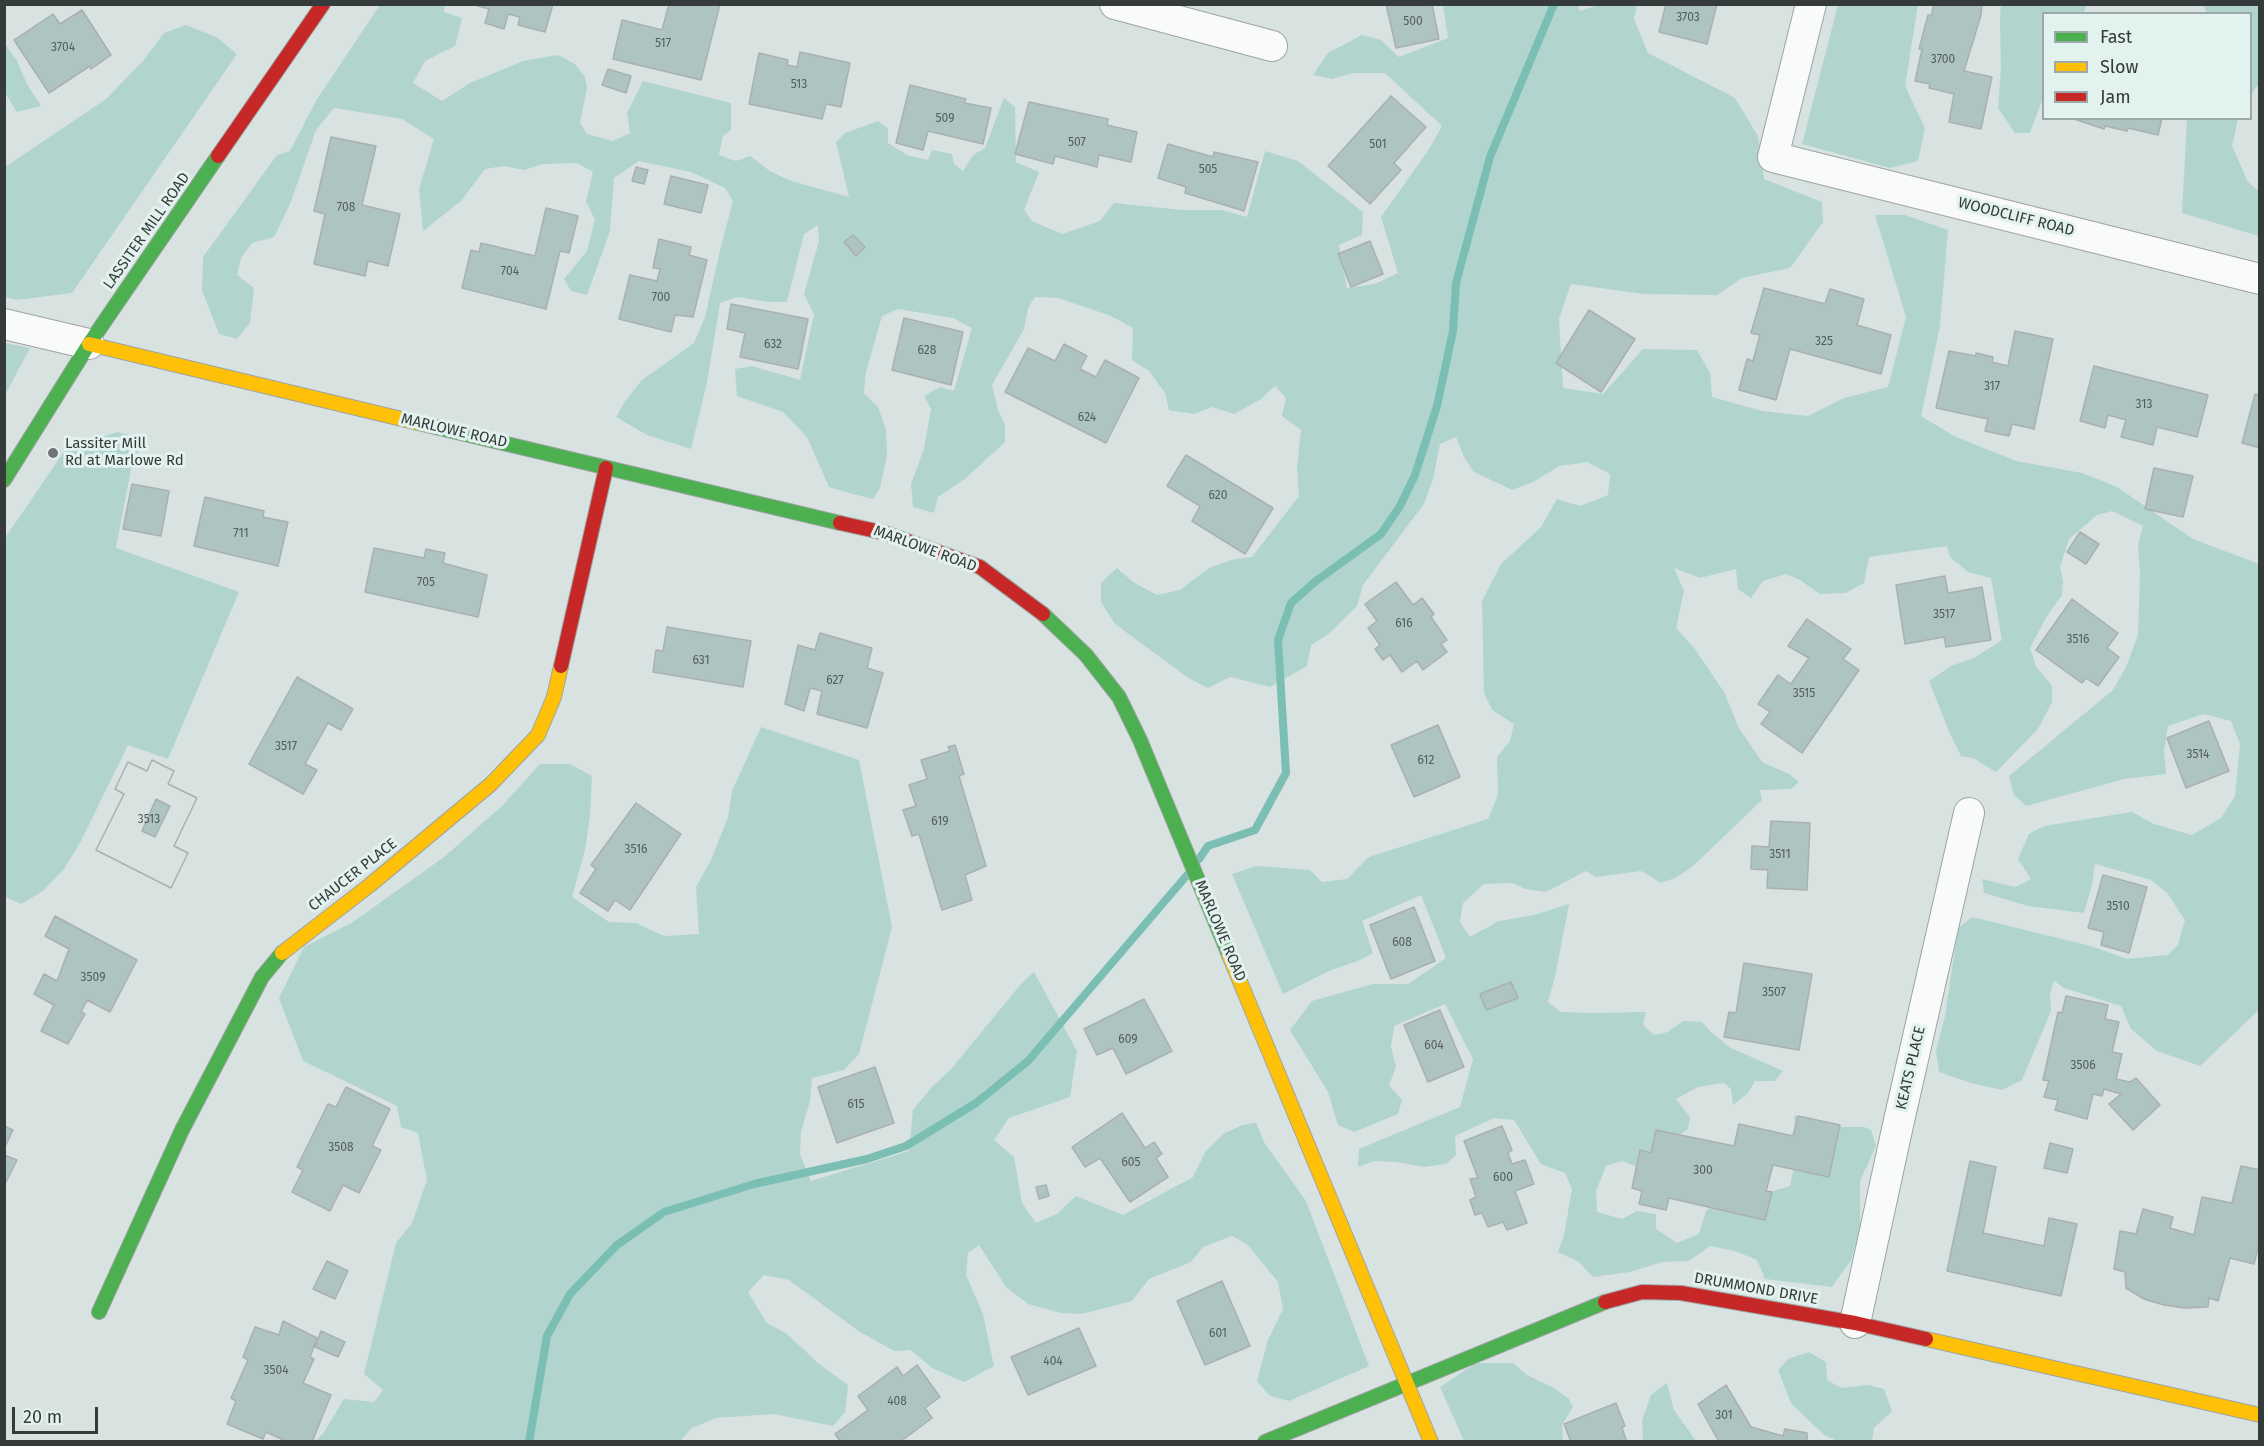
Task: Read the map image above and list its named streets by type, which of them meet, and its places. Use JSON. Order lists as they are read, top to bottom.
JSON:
{
  "streets": {
    "street": [
      "WOODCLIFF ROAD",
      "LASSITER MILL ROAD",
      "MARLOWE ROAD",
      "CHAUCER PLACE",
      "KEATS PLACE",
      "DRUMMOND DRIVE"
    ]
  },
  "crossings": [
    ["LASSITER MILL ROAD", "MARLOWE ROAD"],
    ["MARLOWE ROAD", "CHAUCER PLACE"],
    ["MARLOWE ROAD", "DRUMMOND DRIVE"],
    ["KEATS PLACE", "DRUMMOND DRIVE"]
  ],
  "places": ["Lassiter Mill Rd at Marlowe Rd"],
  "house_numbers": [
    "3703",
    "500",
    "517",
    "3704",
    "3700",
    "513",
    "509",
    "507",
    "501",
    "505",
    "708",
    "704",
    "700",
    "325",
    "632",
    "628",
    "317",
    "313",
    "624",
    "620",
    "711",
    "705",
    "3517",
    "616",
    "3516",
    "631",
    "627",
    "3515",
    "3517",
    "3514",
    "612",
    "3513",
    "619",
    "3516",
    "3511",
    "3510",
    "608",
    "3509",
    "3507",
    "609",
    "604",
    "3506",
    "615",
    "3508",
    "605",
    "300",
    "600",
    "601",
    "404",
    "3504",
    "408",
    "301"
  ],
  "legend": ["Fast", "Slow", "Jam"],
  "scale_bar": "20 m"
}
